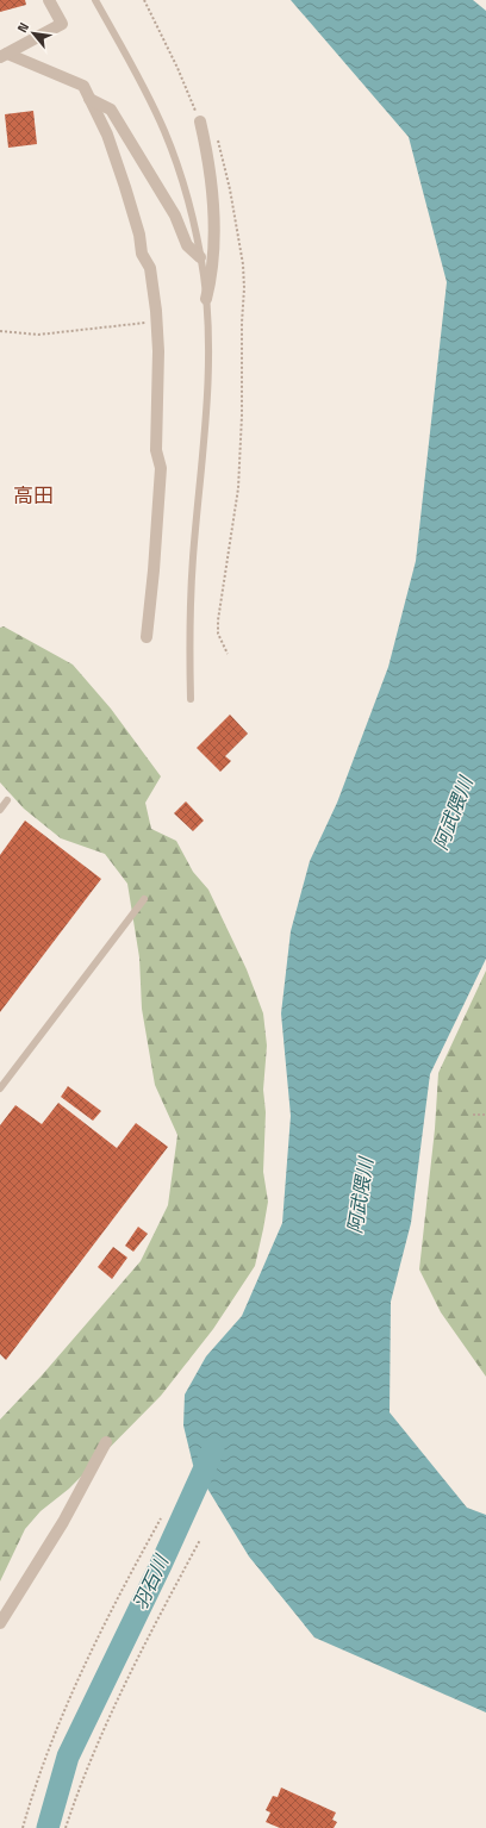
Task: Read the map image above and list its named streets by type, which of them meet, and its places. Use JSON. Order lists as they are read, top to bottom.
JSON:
{
  "districts": ["高田"],
  "water": ["阿武隈川", "羽石川"],
  "north": "top left"
}
